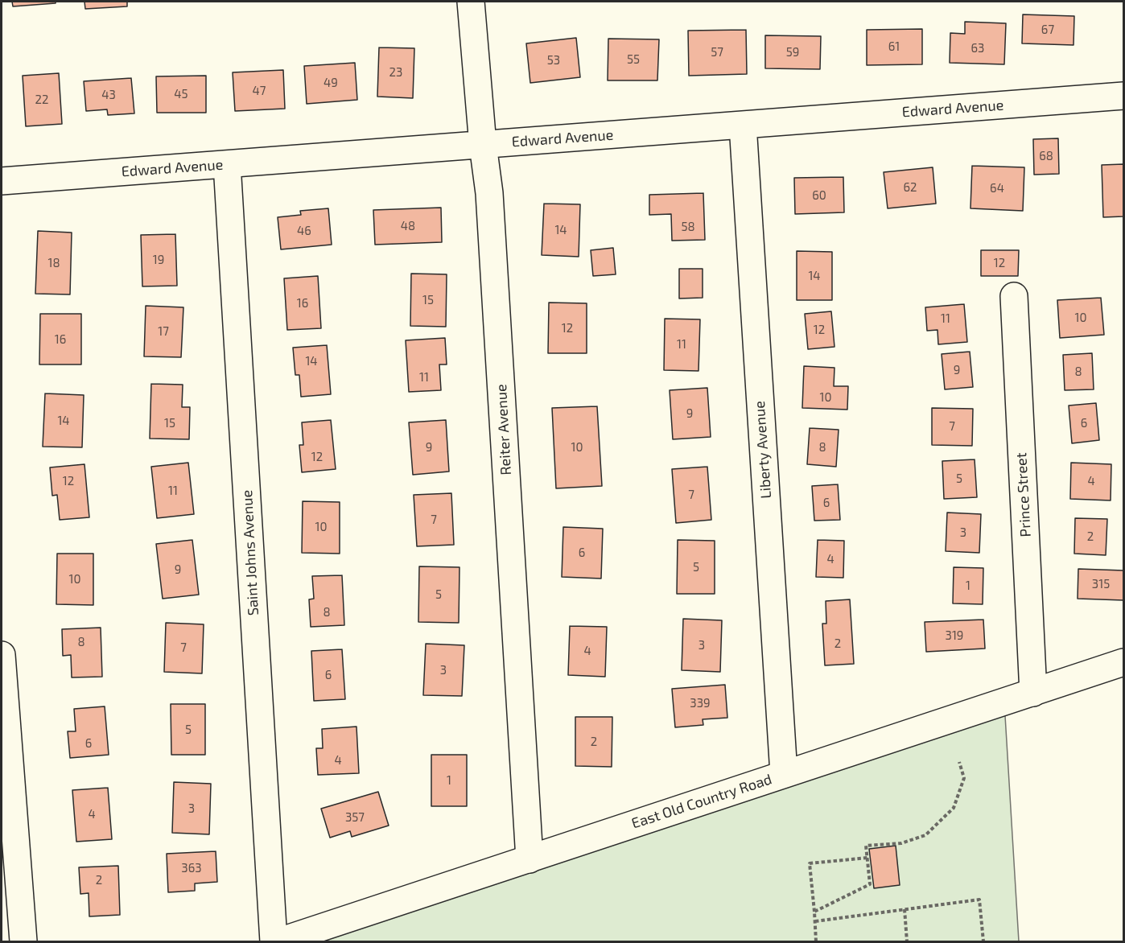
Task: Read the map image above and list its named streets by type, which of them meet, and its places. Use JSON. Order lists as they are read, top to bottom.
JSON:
{
  "streets": {
    "street": [
      "Edward Avenue",
      "Reiter Avenue",
      "Liberty Avenue",
      "Prince Street",
      "Saint Johns Avenue",
      "East Old Country Road"
    ]
  },
  "crossings": [
    ["Edward Avenue", "Reiter Avenue"],
    ["Edward Avenue", "Liberty Avenue"],
    ["Edward Avenue", "Saint Johns Avenue"],
    ["Reiter Avenue", "East Old Country Road"],
    ["Liberty Avenue", "East Old Country Road"],
    ["Prince Street", "East Old Country Road"]
  ],
  "house_numbers": [
    "67",
    "61",
    "63",
    "57",
    "59",
    "55",
    "53",
    "23",
    "49",
    "47",
    "45",
    "43",
    "22",
    "68",
    "62",
    "64",
    "60",
    "48",
    "58",
    "14",
    "46",
    "19",
    "18",
    "12",
    "14",
    "15",
    "16",
    "10",
    "11",
    "12",
    "12",
    "17",
    "16",
    "11",
    "14",
    "9",
    "8",
    "11",
    "10",
    "9",
    "14",
    "15",
    "6",
    "7",
    "9",
    "10",
    "8",
    "12",
    "5",
    "12",
    "4",
    "11",
    "7",
    "6",
    "7",
    "10",
    "3",
    "2",
    "6",
    "4",
    "5",
    "9",
    "10",
    "315",
    "1",
    "5",
    "8",
    "319",
    "8",
    "2",
    "3",
    "7",
    "4",
    "3",
    "6",
    "339",
    "5",
    "2",
    "6",
    "4",
    "1",
    "3",
    "4",
    "357",
    "363",
    "2"
  ]
}
